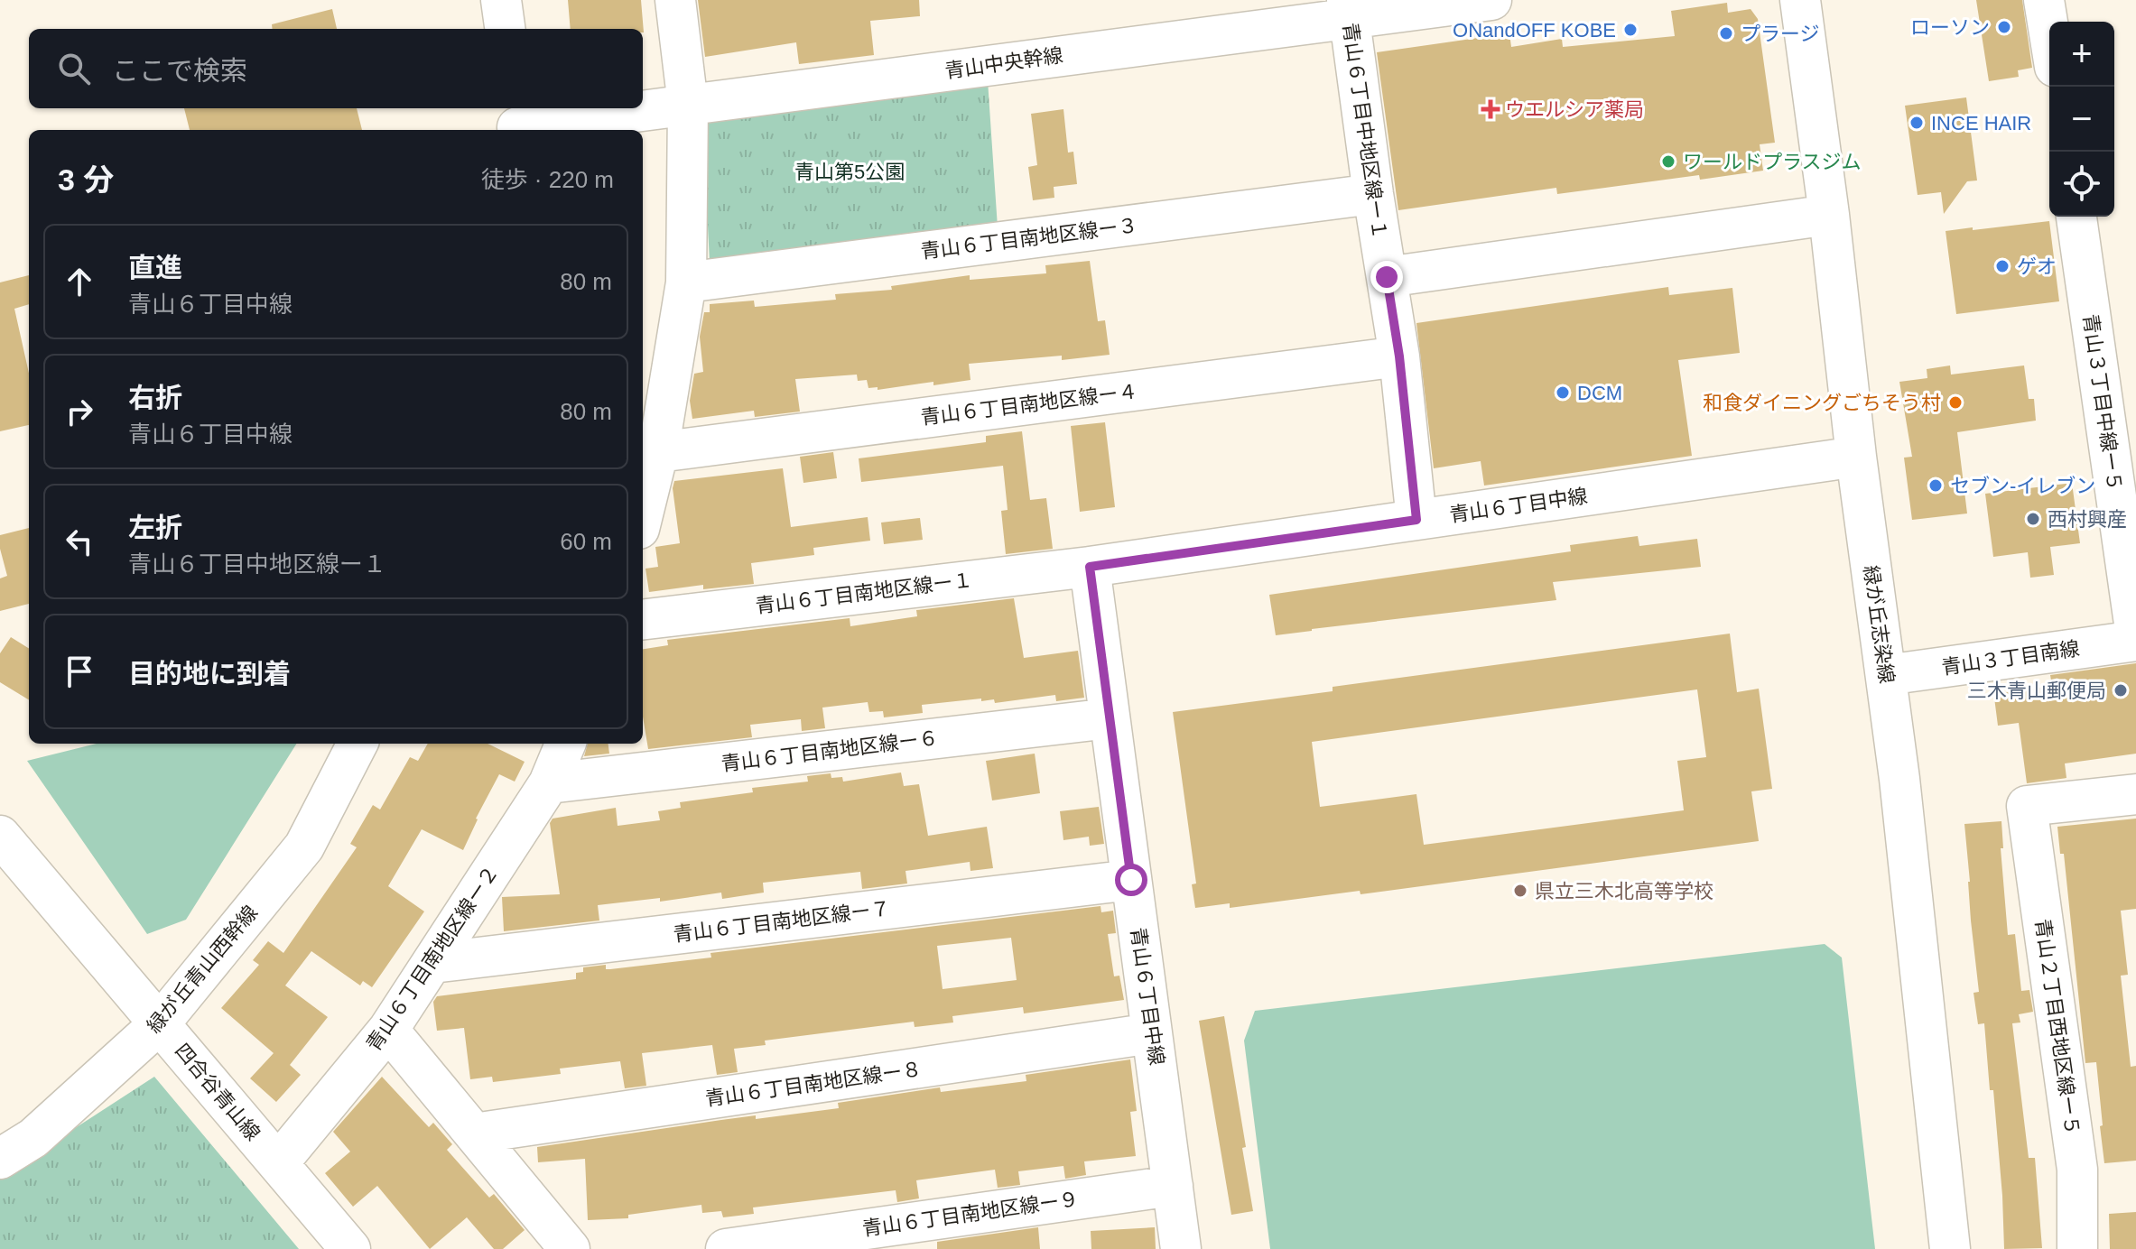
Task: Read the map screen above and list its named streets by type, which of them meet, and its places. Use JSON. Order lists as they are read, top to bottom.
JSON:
{
  "streets": {
    "street": [
      "青山中央幹線",
      "青山６丁目中地区線ー１",
      "青山６丁目南地区線ー３",
      "青山３丁目中線ー５",
      "青山６丁目南地区線ー４",
      "青山６丁目中線",
      "青山６丁目南地区線ー１",
      "緑が丘志染線",
      "青山３丁目南線",
      "青山６丁目南地区線ー６",
      "青山６丁目南地区線ー７",
      "青山６丁目南地区線ー２",
      "緑が丘青山西幹線",
      "青山２丁目西地区線ー５",
      "青山６丁目南地区線ー８",
      "四合谷青山線",
      "青山６丁目南地区線ー９"
    ]
  },
  "crossings": [
    ["青山中央幹線", "青山６丁目中地区線ー１"],
    ["青山６丁目中地区線ー１", "青山６丁目南地区線ー３"],
    ["青山６丁目中地区線ー１", "青山６丁目南地区線ー４"],
    ["青山６丁目中地区線ー１", "青山６丁目中線"],
    ["青山３丁目中線ー５", "青山３丁目南線"],
    ["青山６丁目中線", "青山６丁目南地区線ー１"],
    ["青山６丁目中線", "緑が丘志染線"],
    ["青山６丁目中線", "青山６丁目南地区線ー６"],
    ["青山６丁目中線", "青山６丁目南地区線ー７"],
    ["青山６丁目中線", "青山６丁目南地区線ー８"],
    ["青山６丁目中線", "青山６丁目南地区線ー９"],
    ["緑が丘志染線", "青山３丁目南線"],
    ["青山６丁目南地区線ー６", "青山６丁目南地区線ー２"],
    ["青山６丁目南地区線ー７", "青山６丁目南地区線ー２"],
    ["青山６丁目南地区線ー２", "四合谷青山線"],
    ["緑が丘青山西幹線", "四合谷青山線"]
  ],
  "parks": ["青山第5公園"],
  "places": {
    "other": [
      "ローソン",
      "ONandOFF KOBE",
      "プラージ",
      "INCE HAIR",
      "ワールドプラスジム",
      "ゲオ",
      "DCM",
      "和食ダイニングごちそう村",
      "セブン-イレブン",
      "西村興産",
      "三木青山郵便局",
      "県立三木北高等学校"
    ],
    "health": ["ウエルシア薬局"]
  },
  "page": {
    "map_buttons": ["+", "−"],
    "search": "ここで検索",
    "heading": ["3 分", "徒歩 · 220 m"],
    "list": [
      ["直進", "青山６丁目中線", "80 m"],
      ["右折", "青山６丁目中線", "80 m"],
      ["左折", "青山６丁目中地区線ー１", "60 m"],
      "目的地に到着"
    ]
  }
}
